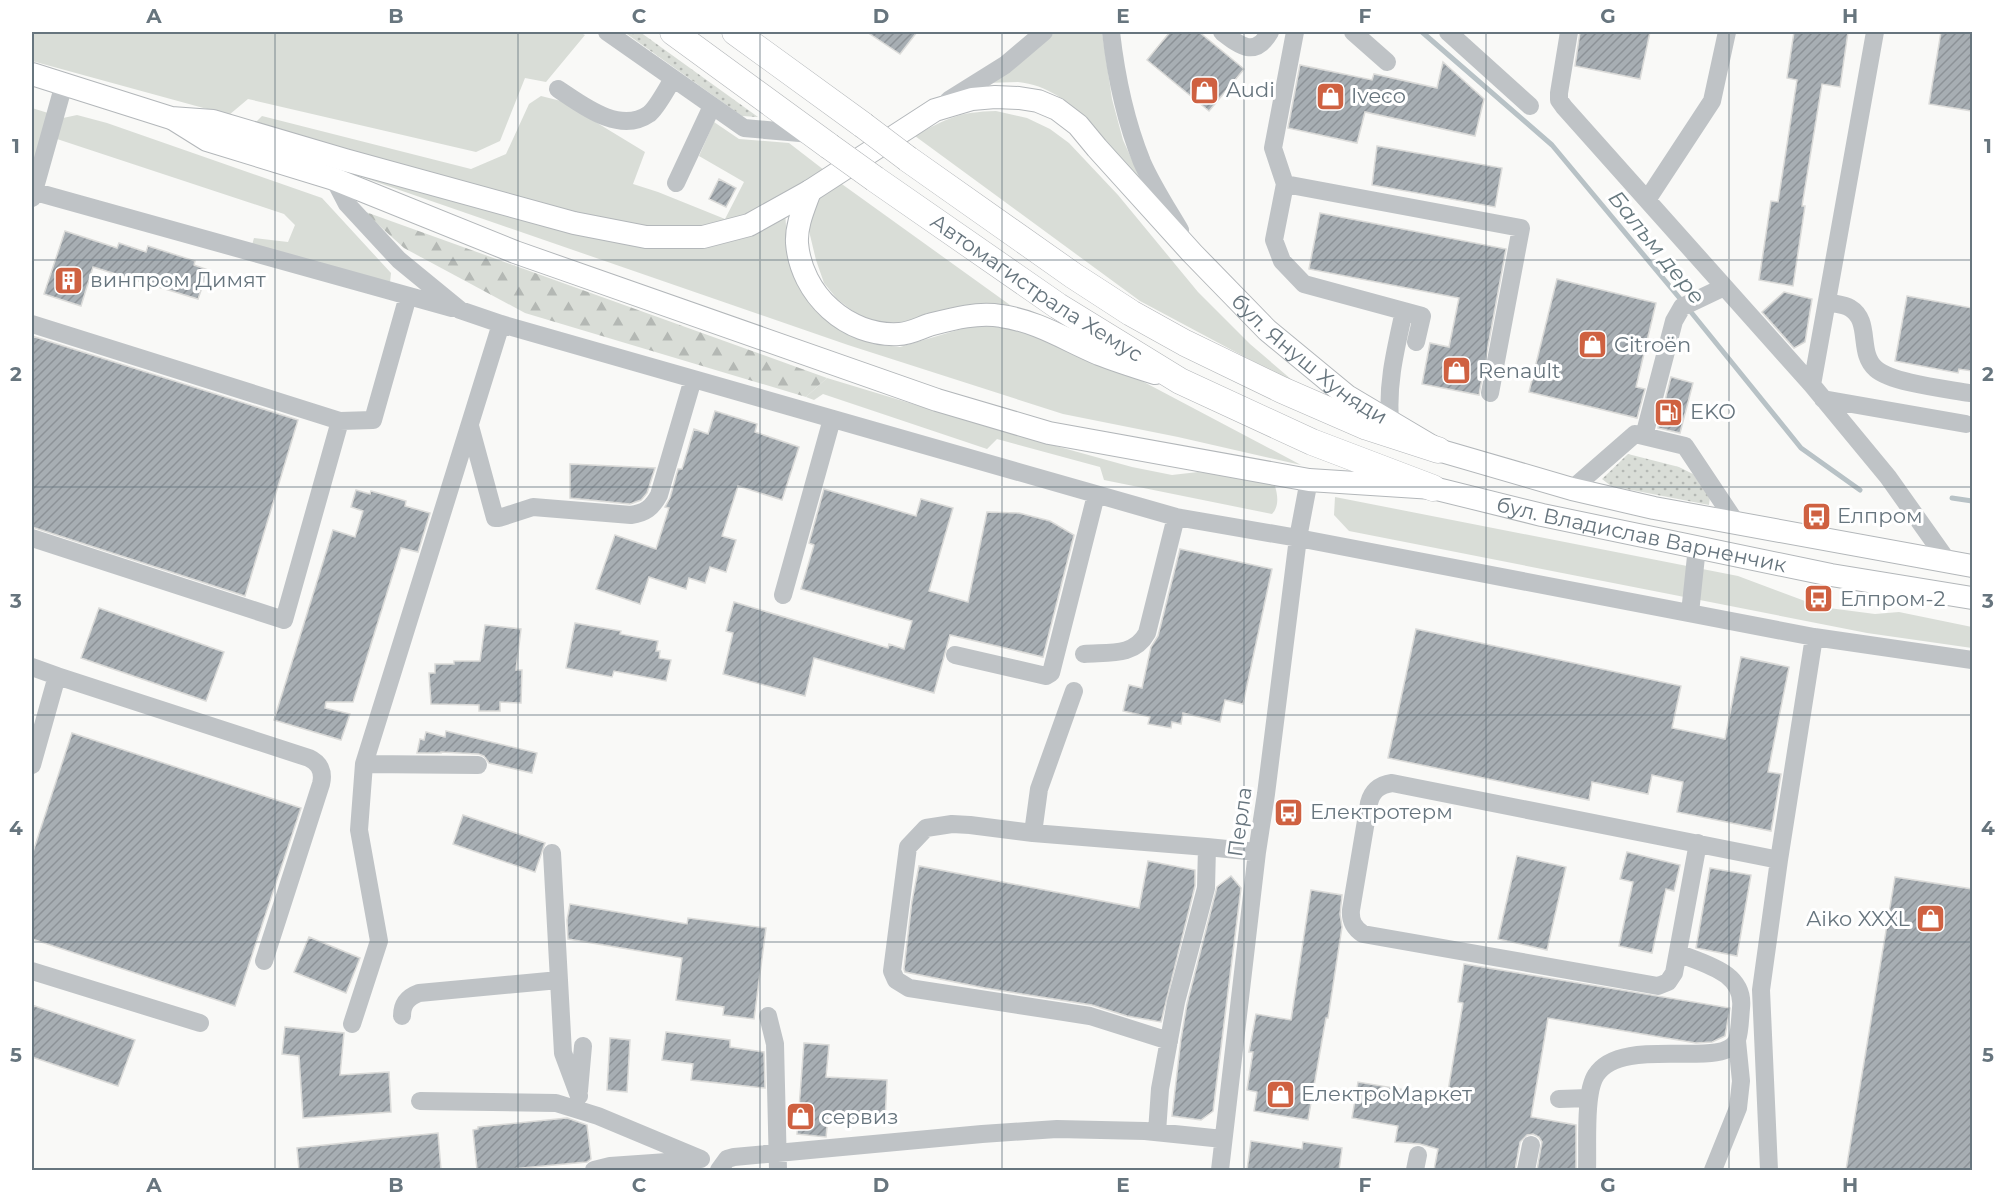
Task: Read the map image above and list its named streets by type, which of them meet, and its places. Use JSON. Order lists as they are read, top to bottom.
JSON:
{
  "streets": {
    "highway": ["Автомагистрала Хемус"],
    "main road": ["бул. Януш Хуняди", "бул. Владислав Варненчик"],
    "street": ["Перла"]
  },
  "crossings": [
    ["Автомагистрала Хемус", "бул. Януш Хуняди"],
    ["Автомагистрала Хемус", "бул. Владислав Варненчик"],
    ["бул. Януш Хуняди", "бул. Владислав Варненчик"],
    ["бул. Владислав Варненчик", "Перла"]
  ],
  "water": ["Балъм дере"],
  "places": {
    "shop": [
      "Audi",
      "Iveco",
      "Citroën",
      "Renault",
      "Aiko XXXL",
      "ЕлектроМаркет",
      "сервиз"
    ],
    "building": ["винпром Димят"],
    "fuel station": ["EKO"],
    "bus stop": ["Елпром", "Елпром-2", "Електротерм"]
  },
  "grid": {
    "columns": [
      "A",
      "B",
      "C",
      "D",
      "E",
      "F",
      "G",
      "H"
    ],
    "rows": [
      "1",
      "2",
      "3",
      "4",
      "5"
    ]
  }
}
